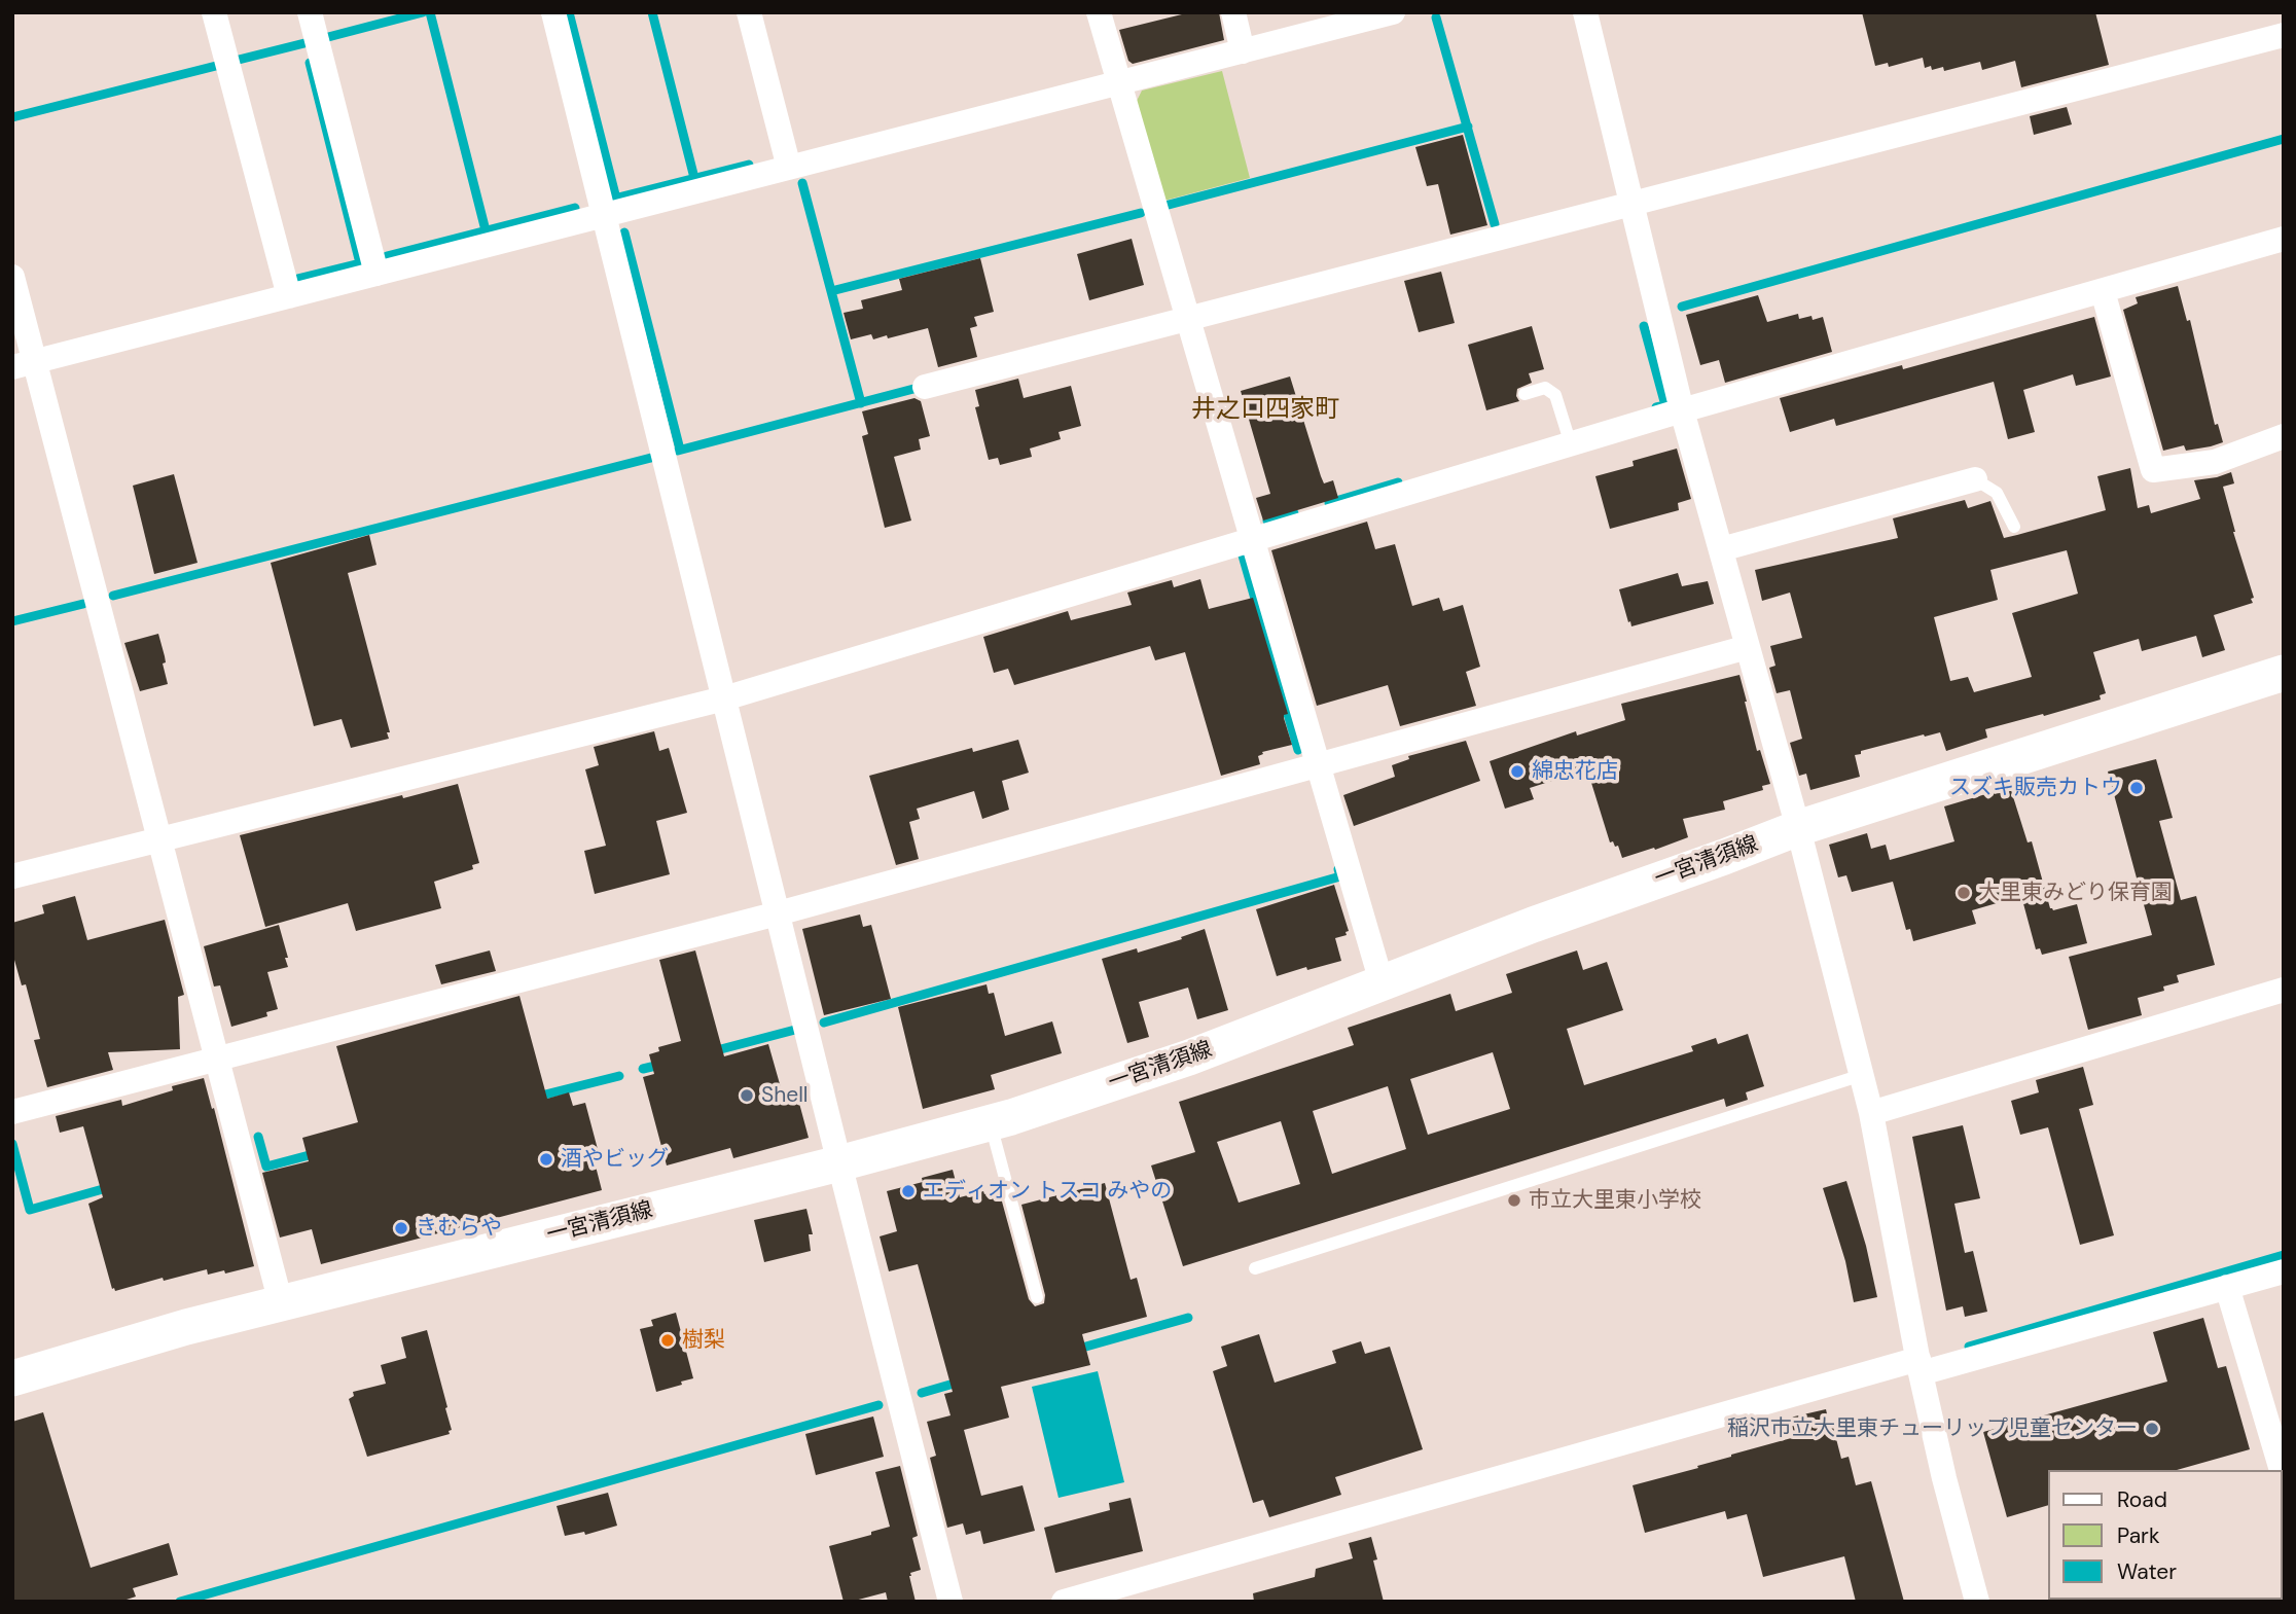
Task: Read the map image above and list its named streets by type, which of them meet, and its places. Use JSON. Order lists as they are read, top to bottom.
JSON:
{
  "streets": {
    "main road": ["一宮清須線"]
  },
  "districts": ["井之口四家町"],
  "places": [
    "綿忠花店",
    "スズキ販売カトウ",
    "大里東みどり保育園",
    "Shell",
    "酒やビッグ",
    "エディオン トスコ みやの",
    "市立大里東小学校",
    "きむらや",
    "樹梨",
    "稲沢市立大里東チューリップ児童センター"
  ],
  "legend": ["Road", "Park", "Water"]
}
